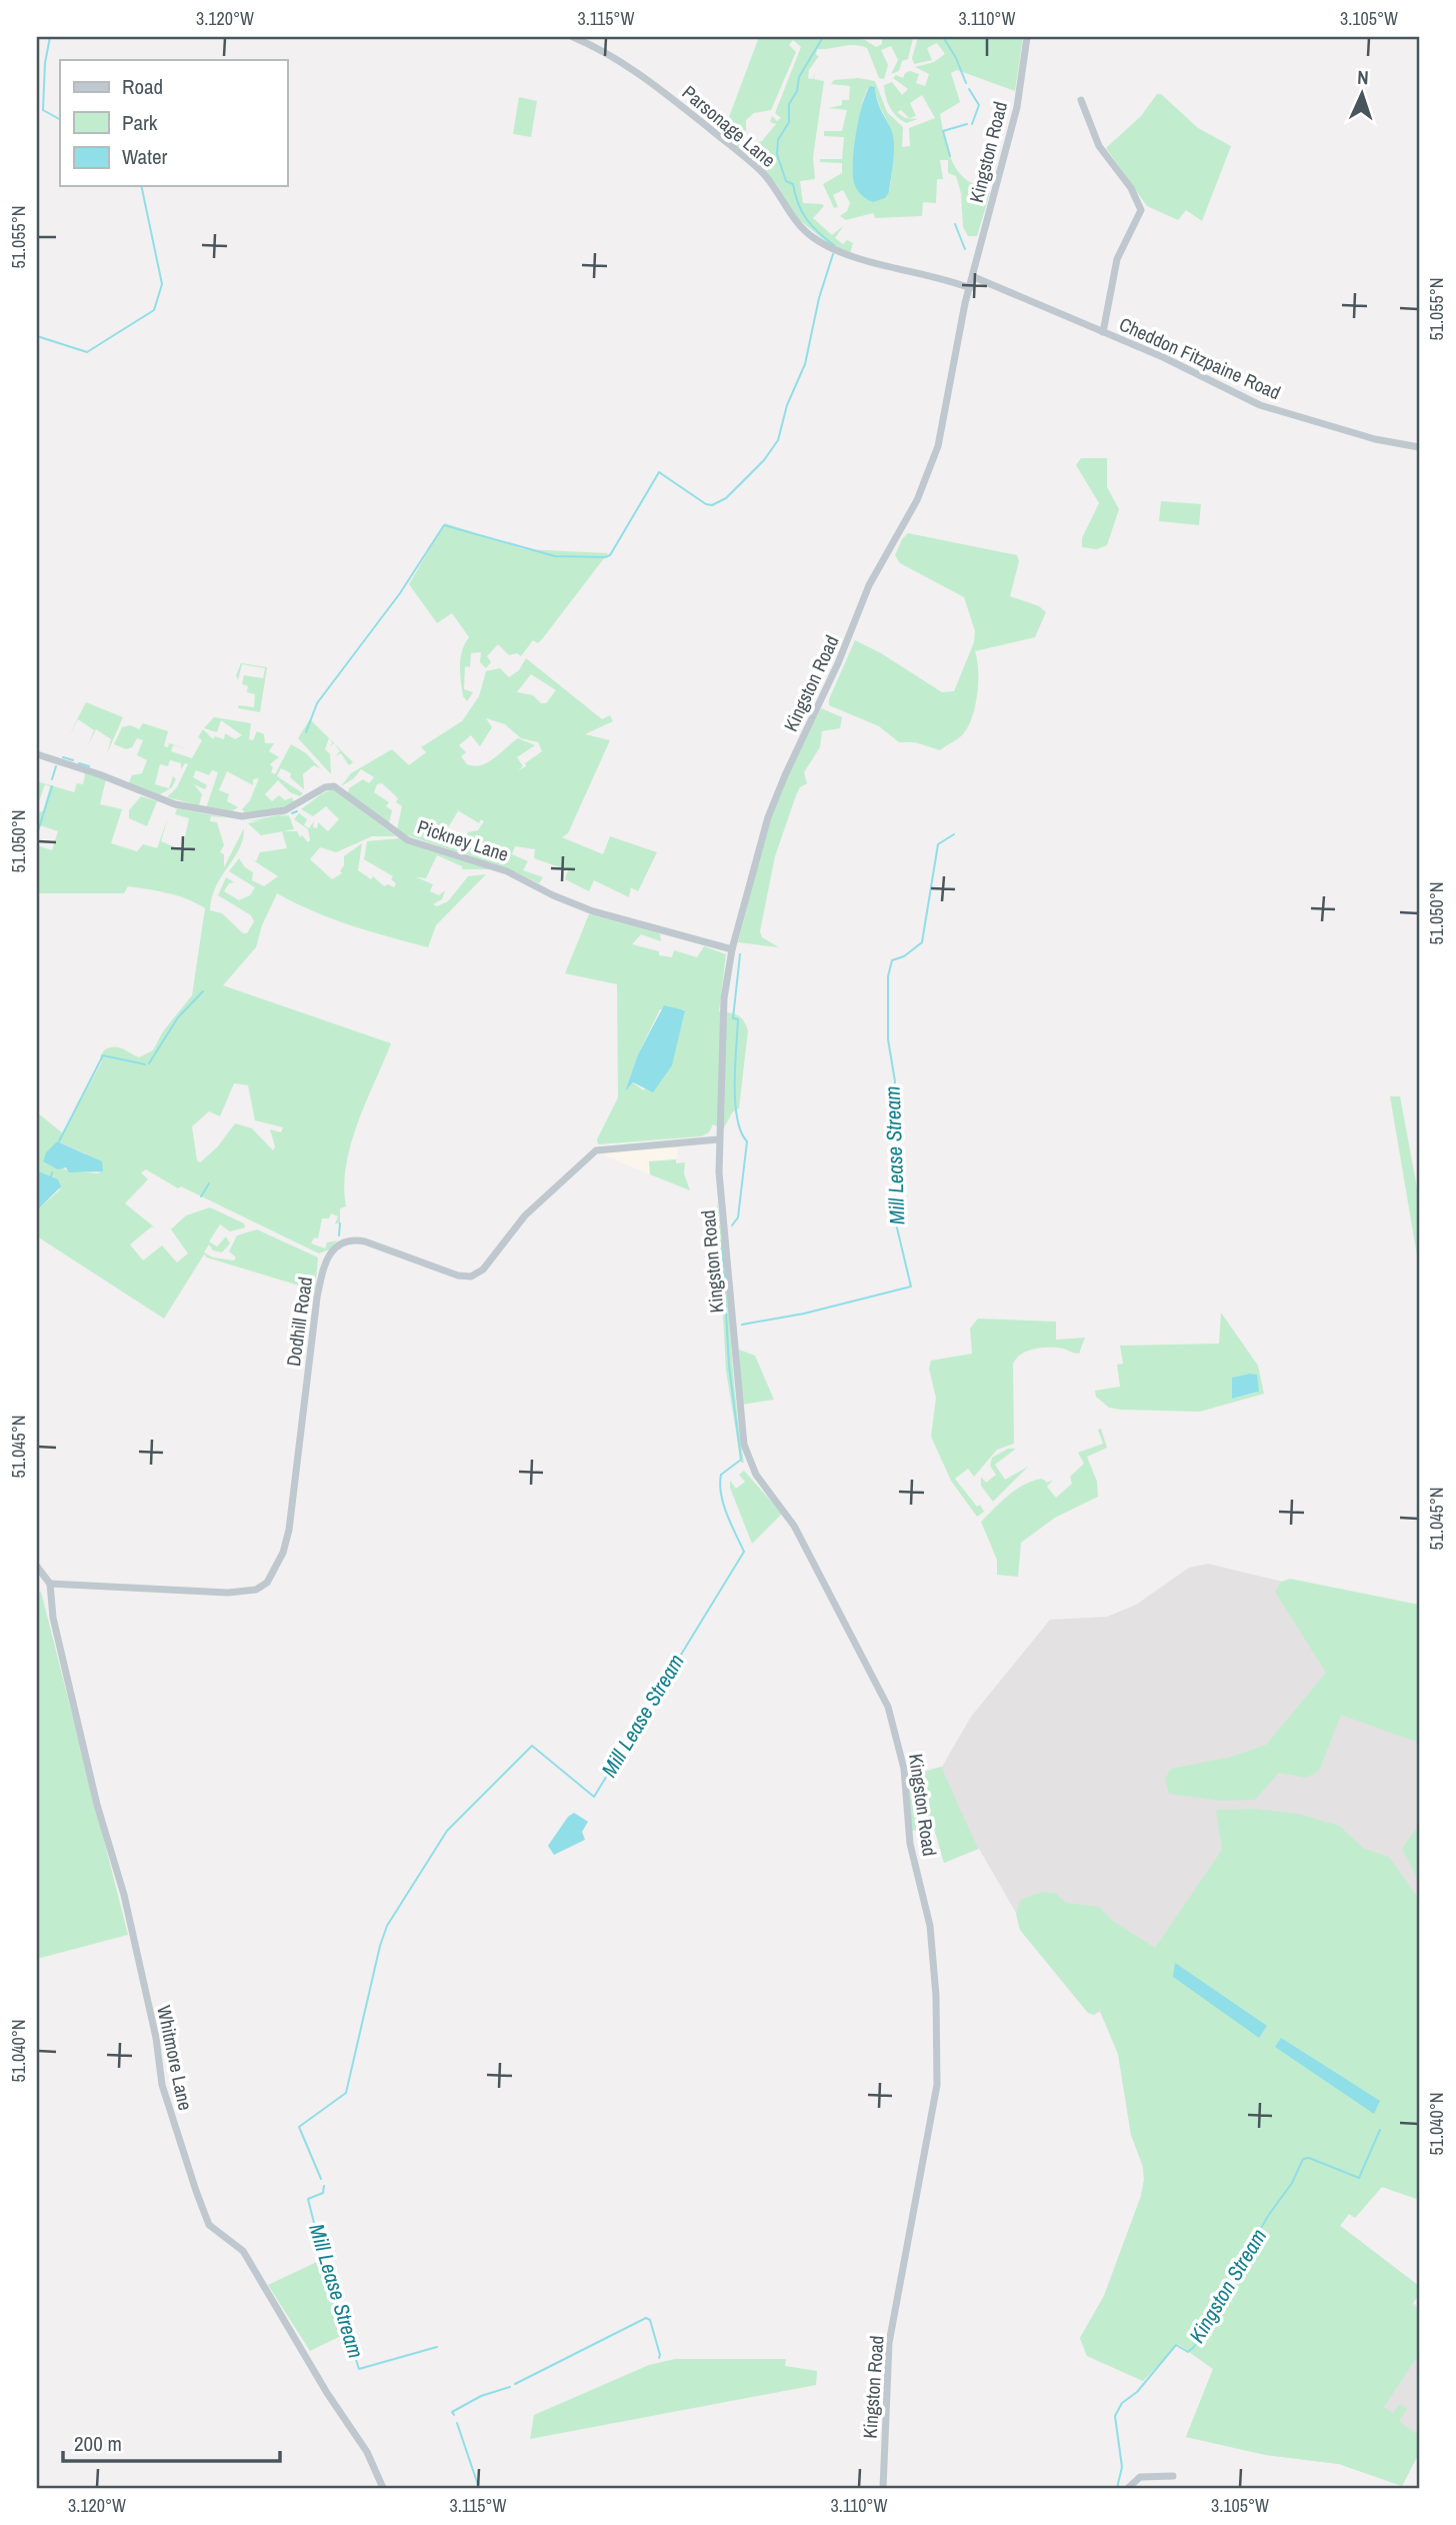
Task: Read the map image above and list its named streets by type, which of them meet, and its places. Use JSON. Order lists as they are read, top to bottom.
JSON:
{
  "streets": {
    "street": [
      "Parsonage Lane",
      "Kingston Road",
      "Cheddon Fitzpaine Road",
      "Pickney Lane",
      "Dodhill Road",
      "Whitmore Lane"
    ]
  },
  "crossings": [
    ["Parsonage Lane", "Kingston Road"],
    ["Kingston Road", "Cheddon Fitzpaine Road"],
    ["Kingston Road", "Pickney Lane"],
    ["Kingston Road", "Dodhill Road"],
    ["Dodhill Road", "Whitmore Lane"]
  ],
  "water": ["Mill Lease Stream", "Kingston Stream"],
  "legend": ["Road", "Park", "Water"],
  "scale_bar": "200 m",
  "north": "top",
  "coordinates": [
    "3.120°W",
    "3.115°W",
    "3.110°W",
    "3.105°W",
    "51.055°N",
    "51.050°N",
    "51.045°N",
    "51.040°N"
  ]
}
